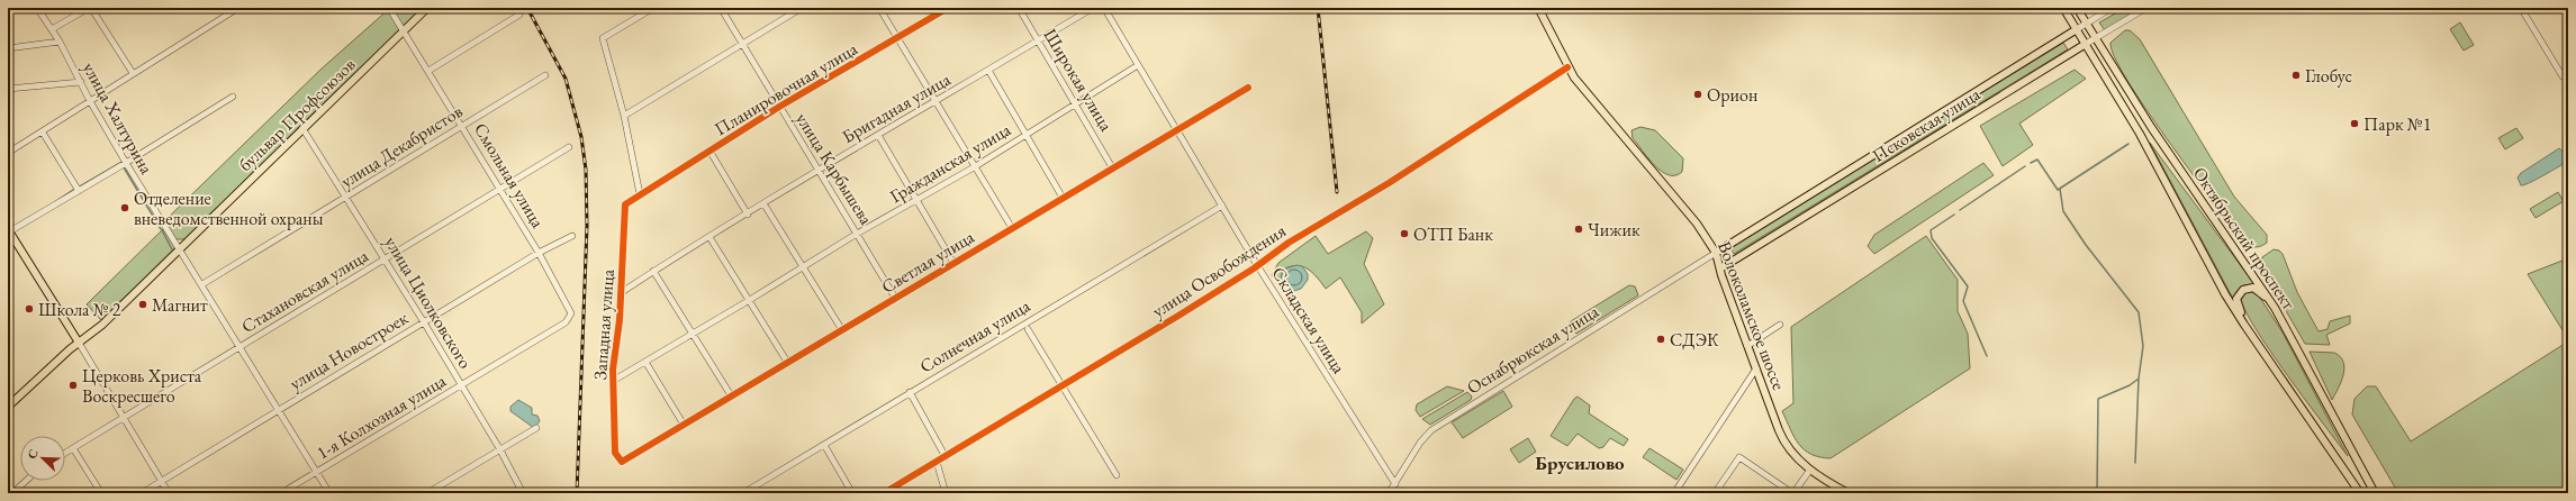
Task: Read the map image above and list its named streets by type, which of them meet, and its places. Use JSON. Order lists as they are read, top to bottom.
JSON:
{
  "streets": {
    "main road": [
      "бульвар Профсоюзов",
      "Псковская улица",
      "Октябрьский проспект",
      "Волоколамское шоссе"
    ],
    "street": [
      "Широкая улица",
      "Планировочная улица",
      "Бригадная улица",
      "улица Халтурина",
      "улица Декабристов",
      "Гражданская улица",
      "улица Карбышева",
      "Смольная улица",
      "Светлая улица",
      "улица Освобождения",
      "Стахановская улица",
      "улица Циолковского",
      "Складская улица",
      "Западная улица",
      "Солнечная улица",
      "Оснабрюкская улица",
      "улица Новостроек",
      "1-я Колхозная улица"
    ]
  },
  "crossings": [
    ["Широкая улица", "Бригадная улица"],
    ["Широкая улица", "Гражданская улица"],
    ["Широкая улица", "Светлая улица"],
    ["Планировочная улица", "улица Карбышева"],
    ["Планировочная улица", "Западная улица"],
    ["Бригадная улица", "улица Карбышева"],
    ["Бригадная улица", "Западная улица"],
    ["бульвар Профсоюзов", "улица Халтурина"],
    ["бульвар Профсоюзов", "Смольная улица"],
    ["бульвар Профсоюзов", "улица Циолковского"],
    ["улица Халтурина", "улица Декабристов"],
    ["улица Халтурина", "Стахановская улица"],
    ["улица Халтурина", "улица Новостроек"],
    ["улица Халтурина", "1-я Колхозная улица"],
    ["Псковская улица", "Октябрьский проспект"],
    ["Псковская улица", "Волоколамское шоссе"],
    ["Псковская улица", "Оснабрюкская улица"],
    ["улица Декабристов", "Смольная улица"],
    ["улица Декабристов", "улица Циолковского"],
    ["Гражданская улица", "улица Карбышева"],
    ["Гражданская улица", "Складская улица"],
    ["Гражданская улица", "Западная улица"],
    ["улица Карбышева", "Светлая улица"],
    ["Смольная улица", "Стахановская улица"],
    ["Смольная улица", "улица Новостроек"],
    ["Смольная улица", "1-я Колхозная улица"],
    ["Светлая улица", "Складская улица"],
    ["Светлая улица", "Западная улица"],
    ["улица Освобождения", "Волоколамское шоссе"],
    ["улица Освобождения", "Складская улица"],
    ["Стахановская улица", "улица Циолковского"],
    ["улица Циолковского", "улица Новостроек"],
    ["улица Циолковского", "1-я Колхозная улица"],
    ["Волоколамское шоссе", "Оснабрюкская улица"],
    ["Складская улица", "Солнечная улица"],
    ["Складская улица", "Оснабрюкская улица"]
  ],
  "districts": ["Брусилово"],
  "places": [
    "Глобус",
    "Орион",
    "Парк №1",
    "Отделение вневедомственной охраны",
    "Чижик",
    "ОТП Банк",
    "Магнит",
    "Школа № 2",
    "СДЭК",
    "Церковь Христа Воскресшего"
  ],
  "north": "top left"
}
